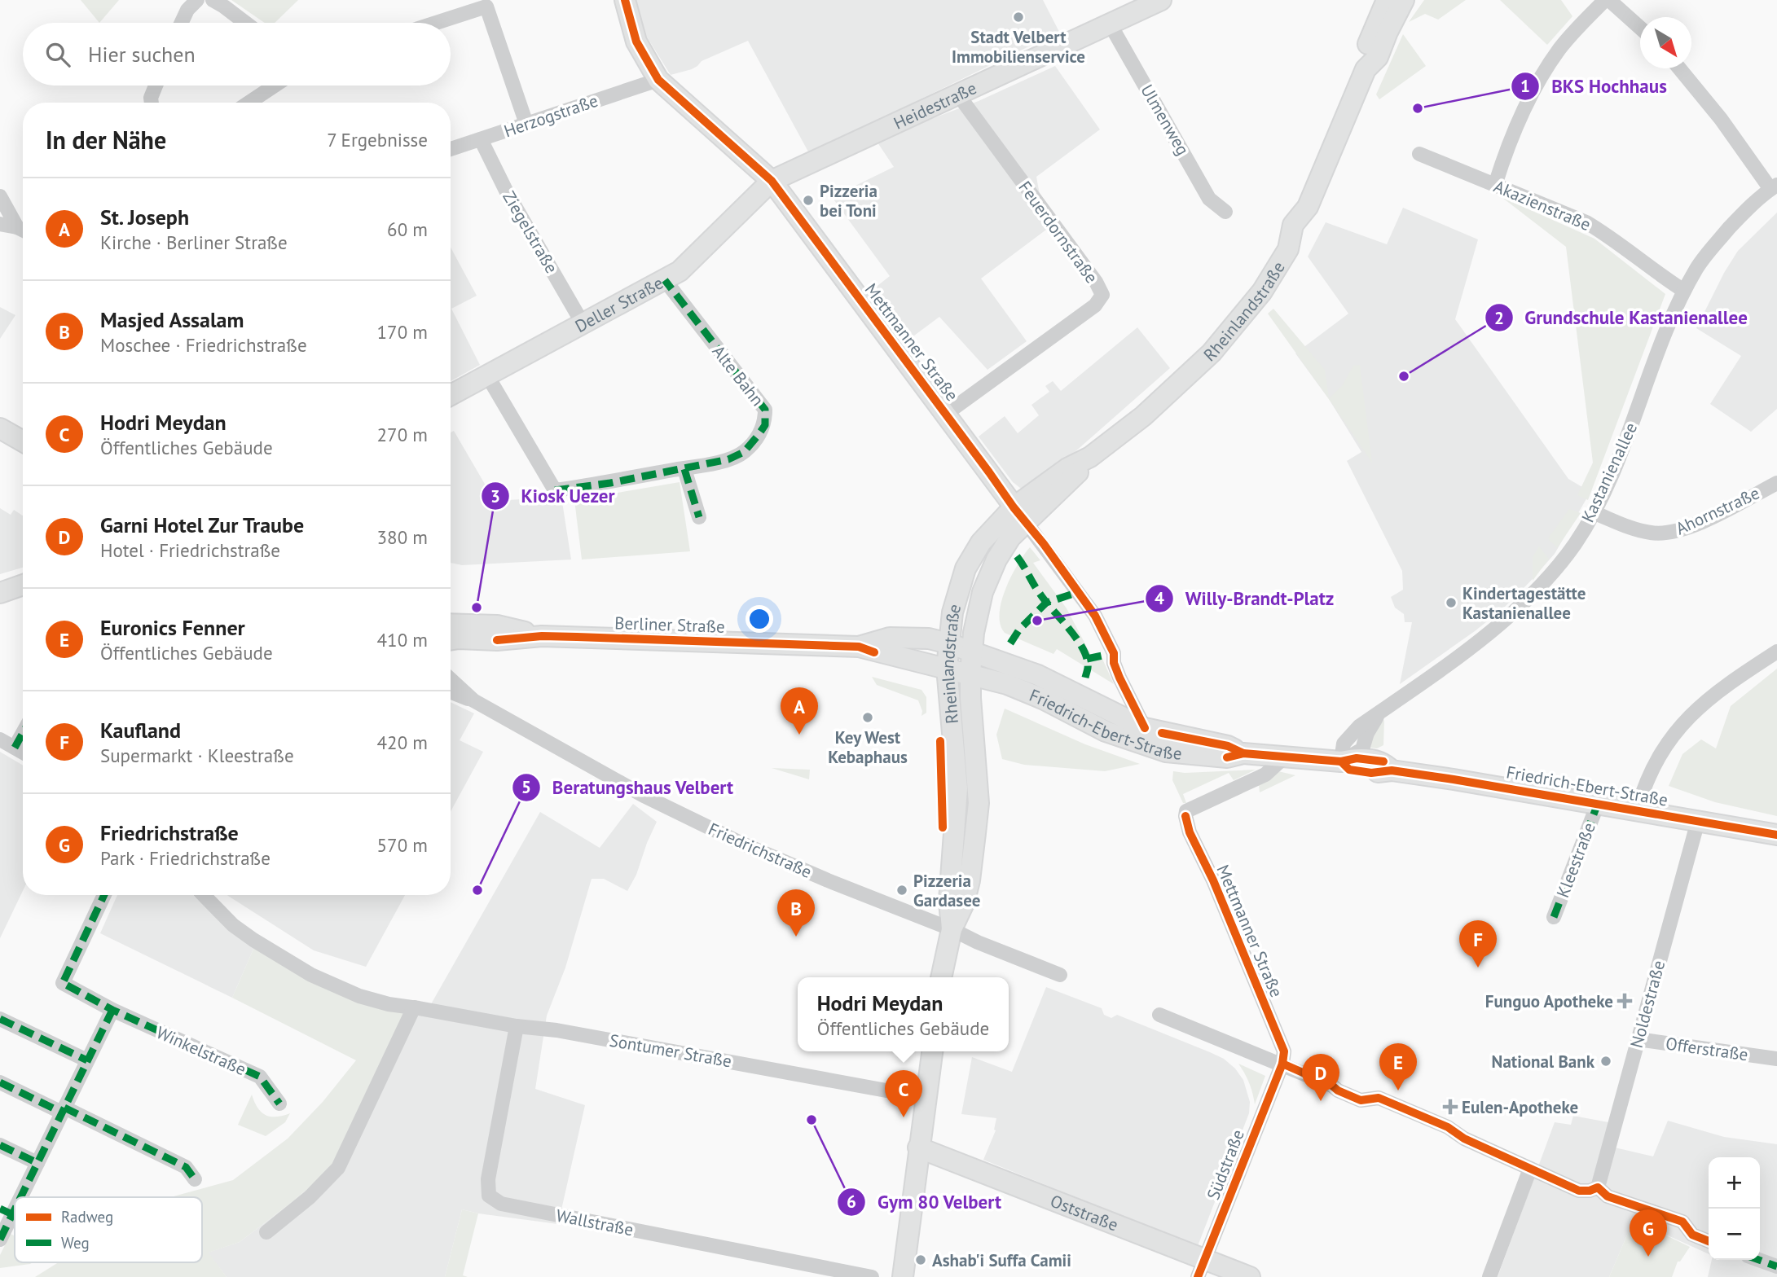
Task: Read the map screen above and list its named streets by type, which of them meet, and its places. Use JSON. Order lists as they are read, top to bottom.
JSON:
{
  "streets": {
    "main road": [
      "Heidestraße",
      "Deller Straße",
      "Rheinlandstraße",
      "Mettmanner Straße",
      "Berliner Straße",
      "Friedrich-Ebert-Straße",
      "Oststraße"
    ],
    "street": [
      "Herzogstraße",
      "Ulmenweg",
      "Akazienstraße",
      "Ziegelstraße",
      "Feuerdornstraße",
      "Alte Bahn",
      "Kastanienallee",
      "Ahornstraße",
      "Friedrichstraße",
      "Kleestraße",
      "Noldestraße",
      "Offerstraße",
      "Winkelstraße",
      "Sontumer Straße",
      "Südstraße",
      "Wallstraße"
    ]
  },
  "crossings": [
    ["Heidestraße", "Ulmenweg"],
    ["Heidestraße", "Feuerdornstraße"],
    ["Heidestraße", "Deller Straße"],
    ["Heidestraße", "Mettmanner Straße"],
    ["Herzogstraße", "Ziegelstraße"],
    ["Herzogstraße", "Mettmanner Straße"],
    ["Akazienstraße", "Kastanienallee"],
    ["Ziegelstraße", "Deller Straße"],
    ["Feuerdornstraße", "Mettmanner Straße"],
    ["Deller Straße", "Mettmanner Straße"],
    ["Deller Straße", "Alte Bahn"],
    ["Rheinlandstraße", "Mettmanner Straße"],
    ["Rheinlandstraße", "Berliner Straße"],
    ["Rheinlandstraße", "Friedrich-Ebert-Straße"],
    ["Rheinlandstraße", "Friedrichstraße"],
    ["Mettmanner Straße", "Friedrich-Ebert-Straße"],
    ["Mettmanner Straße", "Südstraße"],
    ["Kastanienallee", "Ahornstraße"],
    ["Kastanienallee", "Friedrich-Ebert-Straße"],
    ["Berliner Straße", "Friedrich-Ebert-Straße"],
    ["Friedrich-Ebert-Straße", "Kleestraße"],
    ["Friedrich-Ebert-Straße", "Noldestraße"],
    ["Noldestraße", "Offerstraße"],
    ["Sontumer Straße", "Wallstraße"],
    ["Südstraße", "Oststraße"]
  ],
  "places": {
    "other": [
      "Stadt Velbert Immobilienservice",
      "BKS Hochhaus",
      "Pizzeria bei Toni",
      "Grundschule Kastanienallee",
      "Kindertagestätte Kastanienallee",
      "Kiosk Uezer",
      "Willy-Brandt-Platz",
      "Key West Kebaphaus",
      "Beratungshaus Velbert",
      "Pizzeria Gardasee",
      "National Bank",
      "Gym 80 Velbert",
      "Ashab'i Suffa Camii"
    ],
    "health": ["Funguo Apotheke", "Eulen-Apotheke"]
  },
  "legend": ["Radweg", "Weg"],
  "north": "bottom right",
  "page": {
    "search": "Hier suchen",
    "heading": ["In der Nähe", "7 Ergebnisse"],
    "list": [
      {
        "mark": "A",
        "name": "St. Joseph",
        "note": "Kirche · Berliner Straße",
        "value": "60 m"
      },
      {
        "mark": "B",
        "name": "Masjed Assalam",
        "note": "Moschee · Friedrichstraße",
        "value": "170 m"
      },
      {
        "mark": "C",
        "name": "Hodri Meydan",
        "note": "Öffentliches Gebäude",
        "value": "270 m"
      },
      {
        "mark": "D",
        "name": "Garni Hotel Zur Traube",
        "note": "Hotel · Friedrichstraße",
        "value": "380 m"
      },
      {
        "mark": "E",
        "name": "Euronics Fenner",
        "note": "Öffentliches Gebäude",
        "value": "410 m"
      },
      {
        "mark": "F",
        "name": "Kaufland",
        "note": "Supermarkt · Kleestraße",
        "value": "420 m"
      },
      {
        "mark": "G",
        "name": "Friedrichstraße",
        "note": "Park · Friedrichstraße",
        "value": "570 m"
      }
    ],
    "pins": [
      "A",
      "B",
      "F",
      "E",
      "D",
      "C",
      "G"
    ],
    "popup": ["Hodri Meydan", "Öffentliches Gebäude"],
    "map_buttons": ["+", "−"]
  }
}
